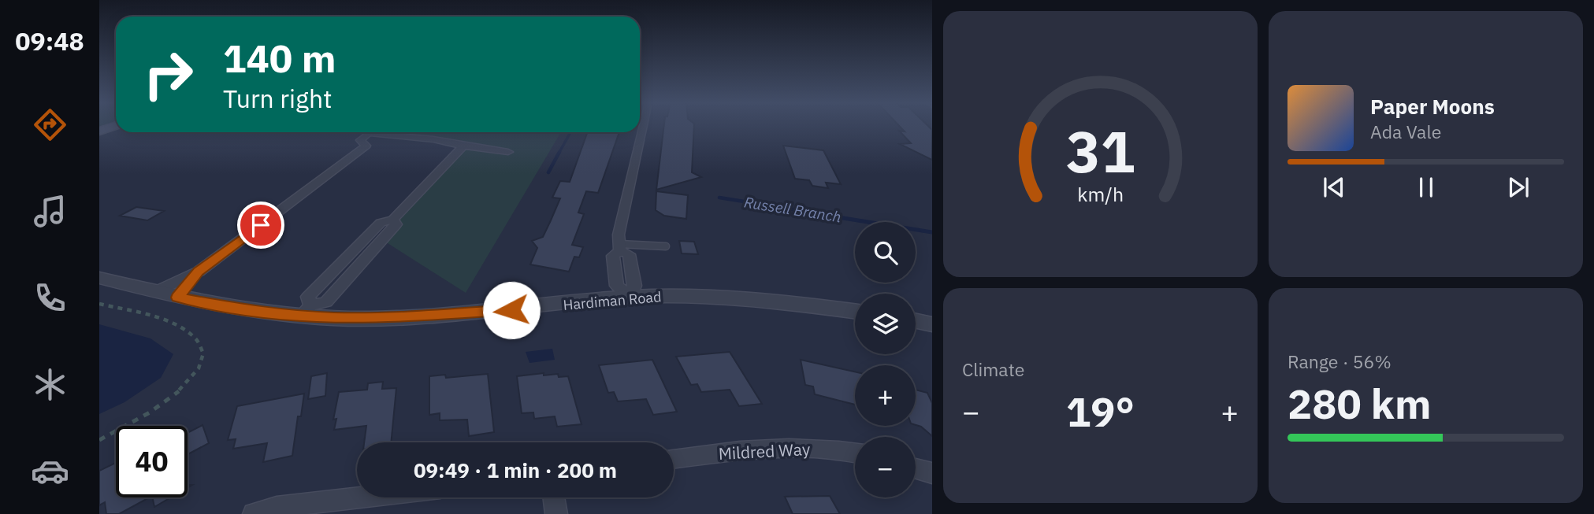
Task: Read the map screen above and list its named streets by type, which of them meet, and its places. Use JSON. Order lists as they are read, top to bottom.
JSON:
{
  "streets": {
    "street": ["Hardiman Road", "Mildred Way"]
  },
  "water": ["Russell Branch"],
  "page": {
    "tabs": "09:48",
    "turn": ["140 m", "Turn right"],
    "song": ["Paper Moons", "Ada Vale"],
    "map_buttons": ["+", "−"],
    "tile": [
      "Climate",
      ["Range · 56%", "280 km"]
    ],
    "heat": ["−", "19°", "+"],
    "limit": "40",
    "trip": "09:49 · 1 min · 200 m",
    "gauge": ["31", "km/h"]
  }
}
